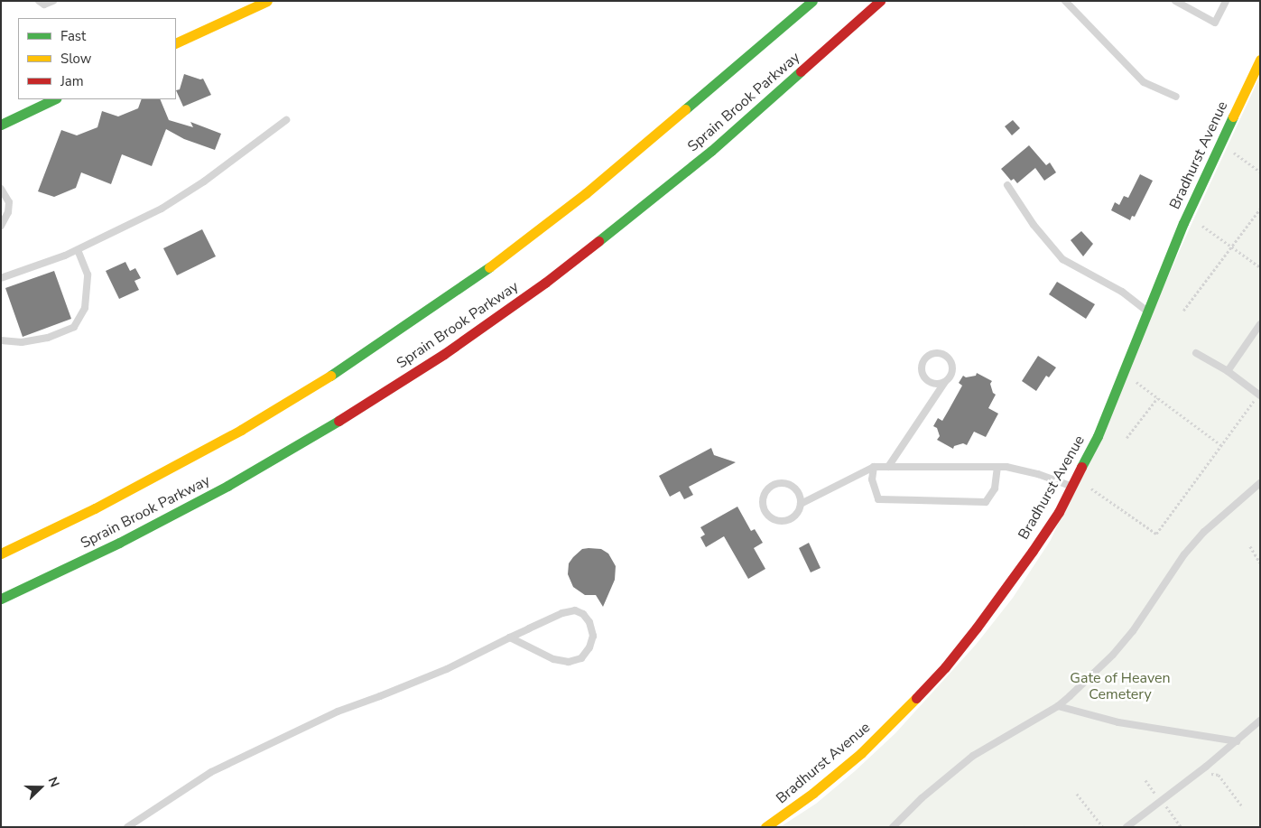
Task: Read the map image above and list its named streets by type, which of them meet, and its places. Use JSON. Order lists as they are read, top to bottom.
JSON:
{
  "streets": {
    "main road": ["Sprain Brook Parkway", "Bradhurst Avenue"]
  },
  "parks": ["Gate of Heaven Cemetery"],
  "legend": ["Fast", "Slow", "Jam"],
  "north": "right"
}
